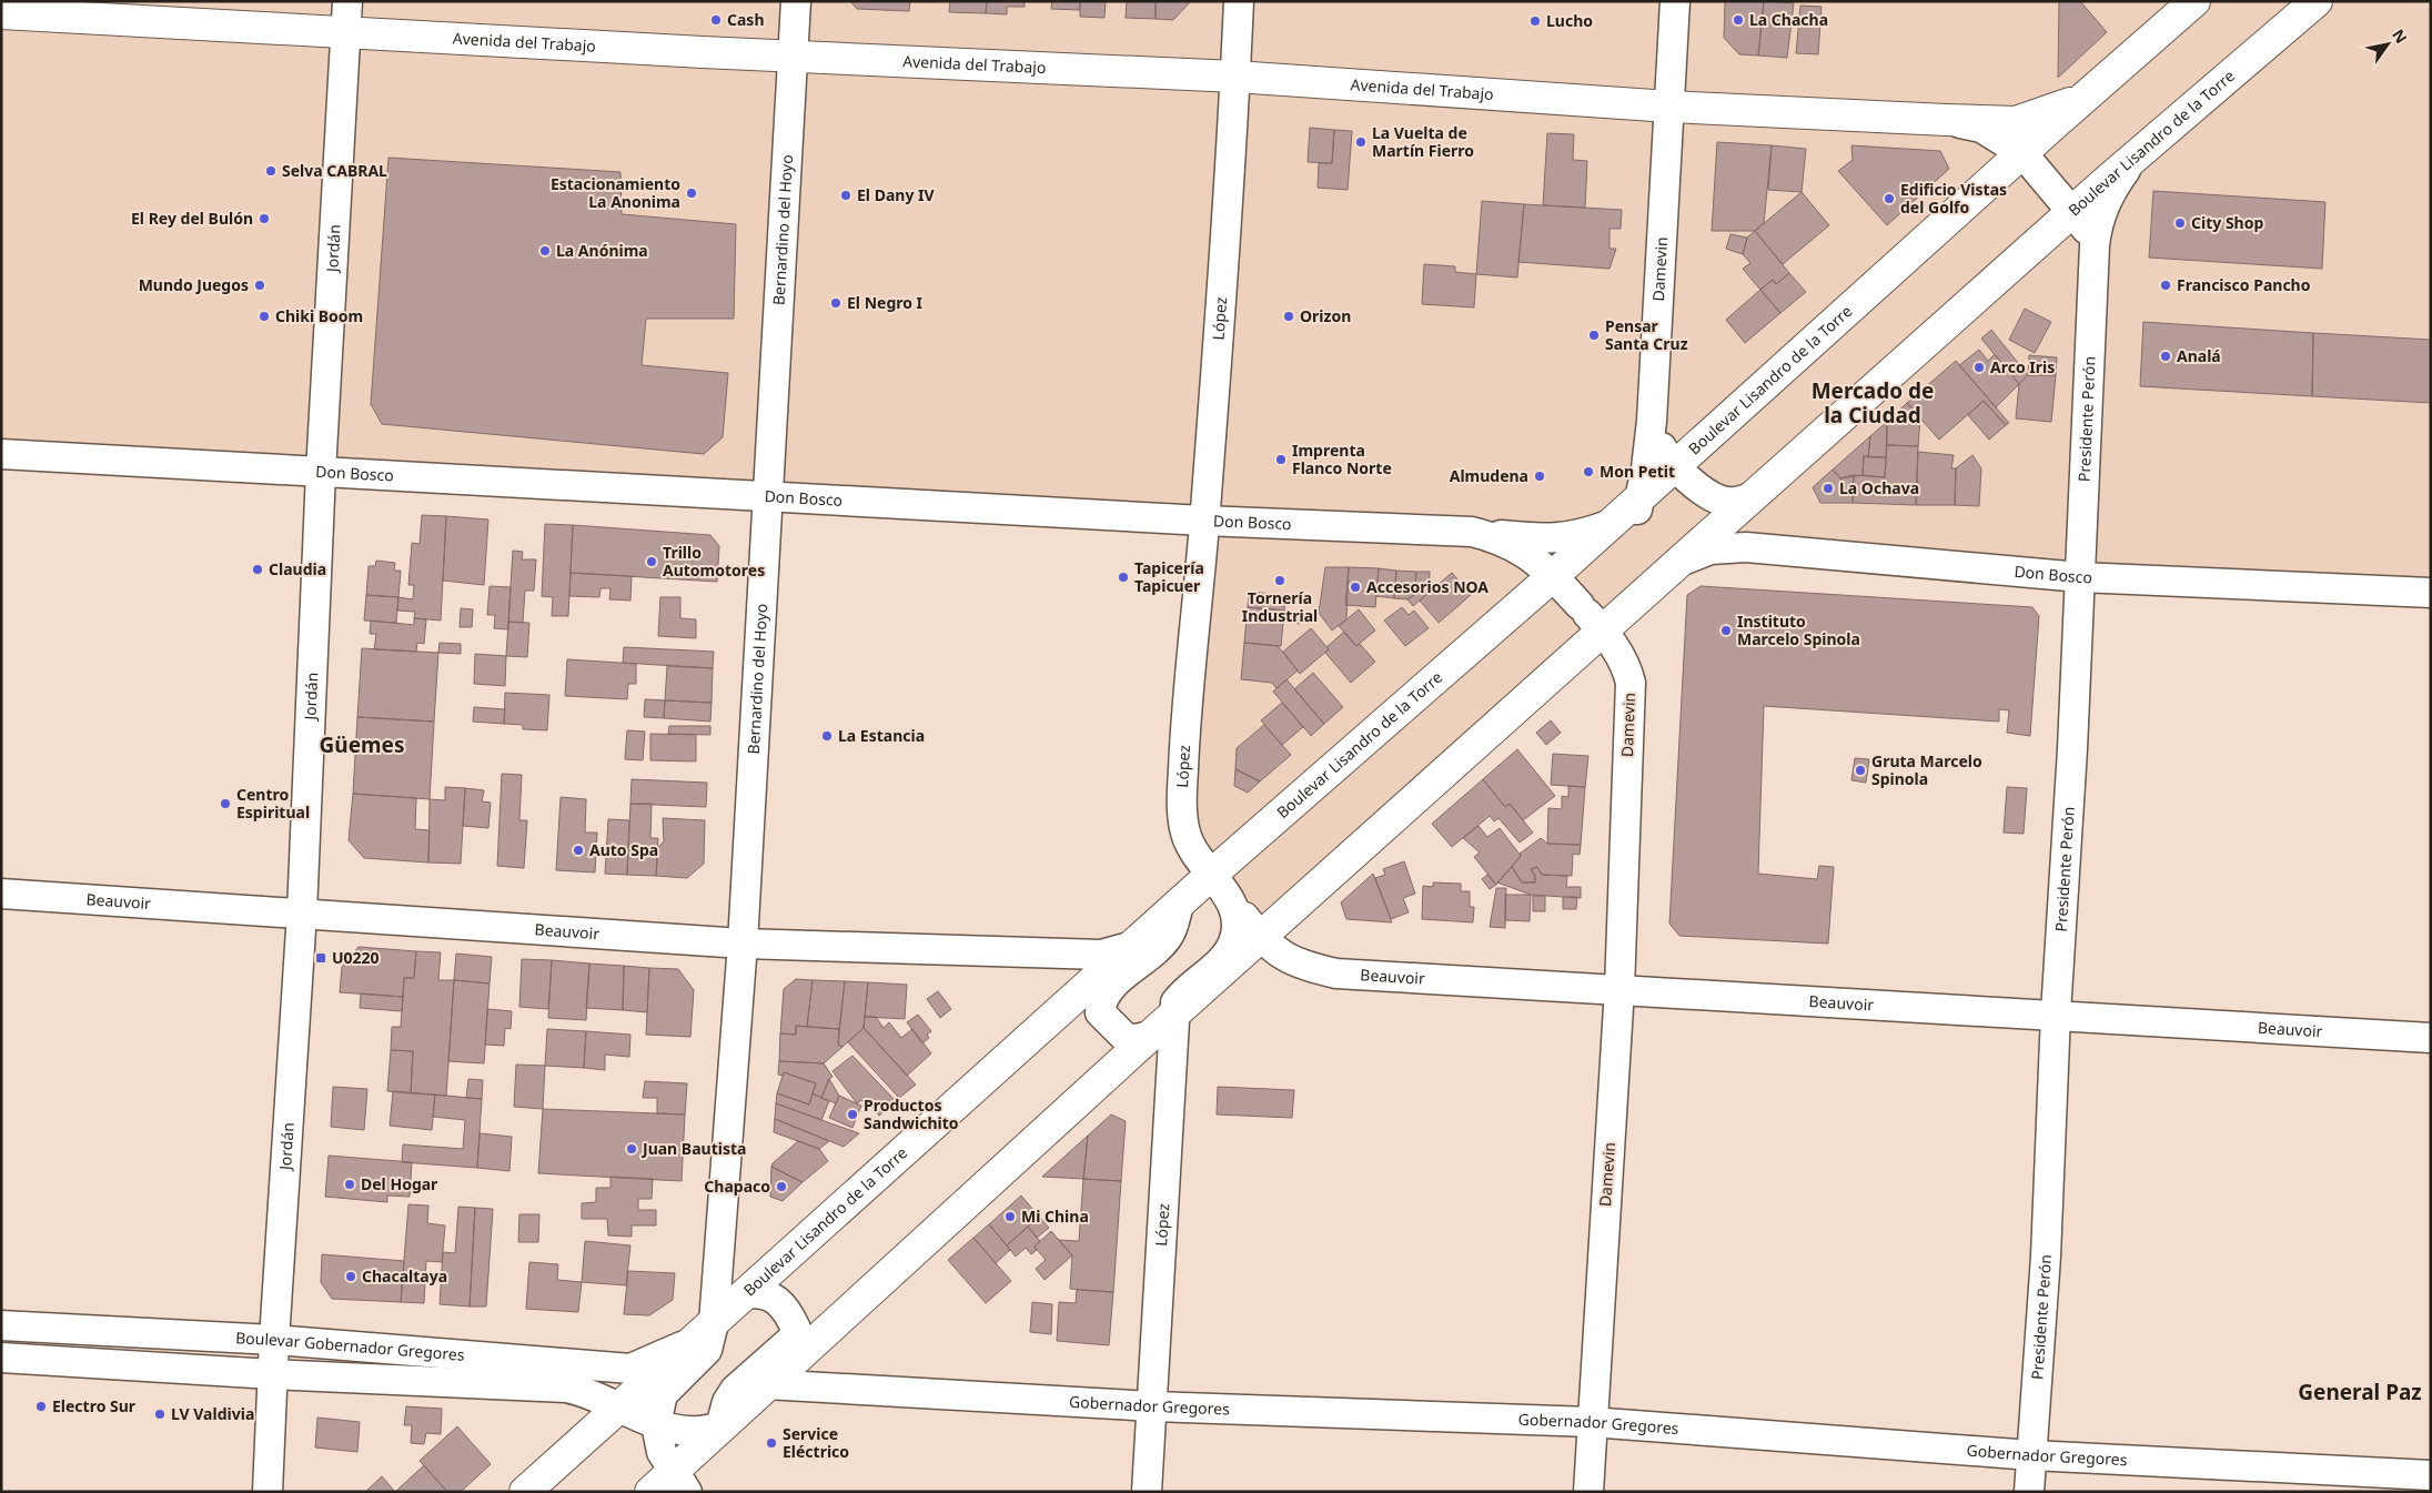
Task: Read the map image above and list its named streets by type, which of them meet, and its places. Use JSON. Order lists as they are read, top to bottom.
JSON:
{
  "streets": {
    "street": [
      "Avenida del Trabajo",
      "Boulevar Lisandro de la Torre",
      "Bernardino del Hoyo",
      "Jordán",
      "Damevin",
      "López",
      "Presidente Perón",
      "Don Bosco",
      "Beauvoir",
      "Boulevar Gobernador Gregores",
      "Gobernador Gregores"
    ]
  },
  "crossings": [
    ["Avenida del Trabajo", "Boulevar Lisandro de la Torre"],
    ["Avenida del Trabajo", "Bernardino del Hoyo"],
    ["Avenida del Trabajo", "Jordán"],
    ["Avenida del Trabajo", "Damevin"],
    ["Avenida del Trabajo", "López"],
    ["Boulevar Lisandro de la Torre", "Bernardino del Hoyo"],
    ["Boulevar Lisandro de la Torre", "Damevin"],
    ["Boulevar Lisandro de la Torre", "López"],
    ["Boulevar Lisandro de la Torre", "Presidente Perón"],
    ["Boulevar Lisandro de la Torre", "Don Bosco"],
    ["Boulevar Lisandro de la Torre", "Beauvoir"],
    ["Boulevar Lisandro de la Torre", "Boulevar Gobernador Gregores"],
    ["Boulevar Lisandro de la Torre", "Gobernador Gregores"],
    ["Bernardino del Hoyo", "Don Bosco"],
    ["Bernardino del Hoyo", "Beauvoir"],
    ["Bernardino del Hoyo", "Boulevar Gobernador Gregores"],
    ["Jordán", "Don Bosco"],
    ["Jordán", "Beauvoir"],
    ["Jordán", "Boulevar Gobernador Gregores"],
    ["Damevin", "Don Bosco"],
    ["Damevin", "Beauvoir"],
    ["Damevin", "Gobernador Gregores"],
    ["López", "Don Bosco"],
    ["López", "Beauvoir"],
    ["López", "Gobernador Gregores"],
    ["Presidente Perón", "Don Bosco"],
    ["Presidente Perón", "Beauvoir"],
    ["Presidente Perón", "Gobernador Gregores"]
  ],
  "districts": ["Mercado de la Ciudad", "Güemes", "General Paz"],
  "places": {
    "other": [
      "Cash",
      "La Chacha",
      "Lucho",
      "La Vuelta de Martín Fierro",
      "Selva CABRAL",
      "Estacionamiento La Anonima",
      "El Dany IV",
      "Edificio Vistas del Golfo",
      "El Rey del Bulón",
      "City Shop",
      "La Anónima",
      "Mundo Juegos",
      "Francisco Pancho",
      "El Negro I",
      "Chiki Boom",
      "Orizon",
      "Pensar Santa Cruz",
      "Analá",
      "Arco Iris",
      "Imprenta Flanco Norte",
      "Mon Petit",
      "Almudena",
      "La Ochava",
      "Trillo Automotores",
      "Claudia",
      "Tapicería Tapicuer",
      "Tornería Industrial",
      "Accesorios NOA",
      "Instituto Marcelo Spinola",
      "La Estancia",
      "Gruta Marcelo Spinola",
      "Centro Espiritual",
      "Auto Spa",
      "Productos Sandwichito",
      "Juan Bautista",
      "Del Hogar",
      "Chapaco",
      "Mi China",
      "Chacaltaya",
      "Electro Sur",
      "LV Valdivia",
      "Service Eléctrico"
    ],
    "transit": ["U0220"]
  },
  "north": "top right"
}
